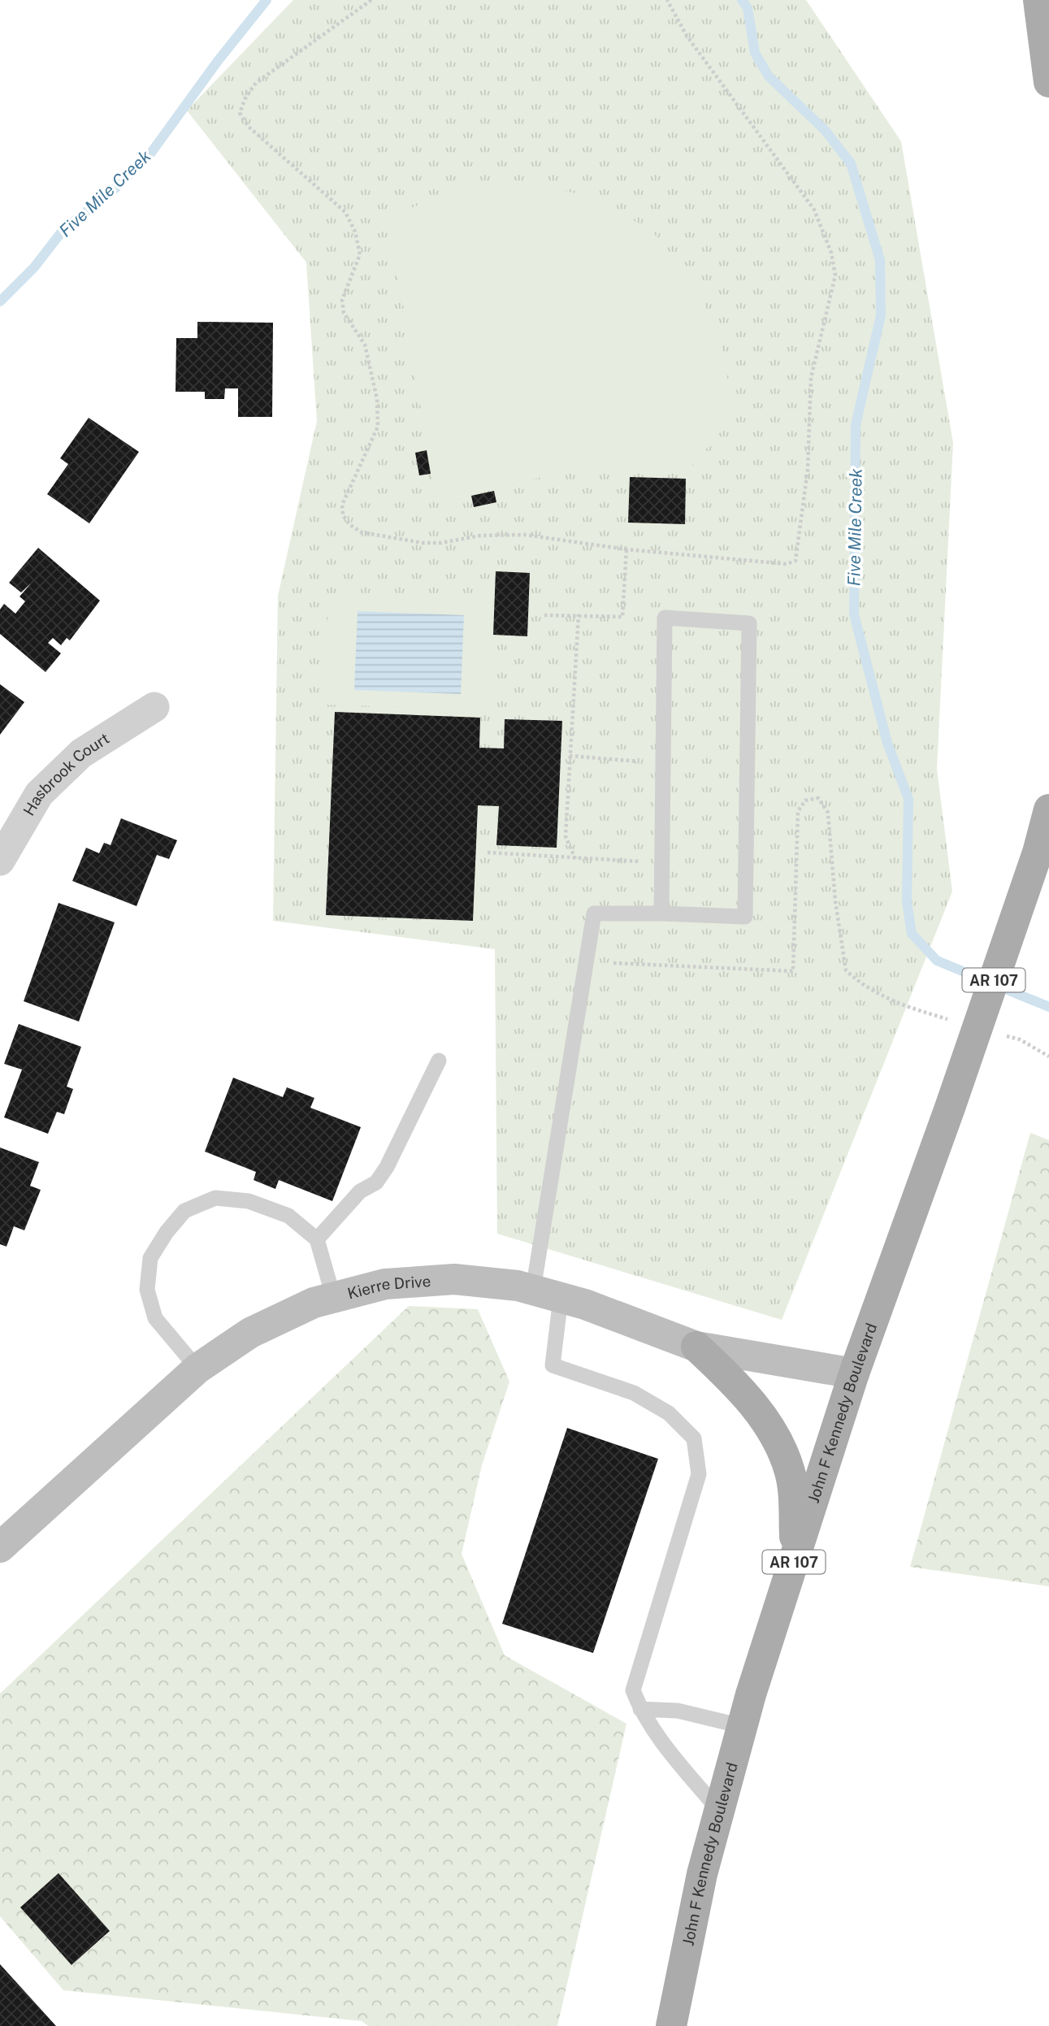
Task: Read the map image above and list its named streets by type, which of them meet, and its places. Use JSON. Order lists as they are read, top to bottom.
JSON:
{
  "streets": {
    "main road": ["AR 107", "John F Kennedy Boulevard"],
    "street": ["Hasbrook Court", "Kierre Drive"]
  },
  "crossings": [
    ["Kierre Drive", "John F Kennedy Boulevard"]
  ],
  "water": ["Five Mile Creek"]
}
